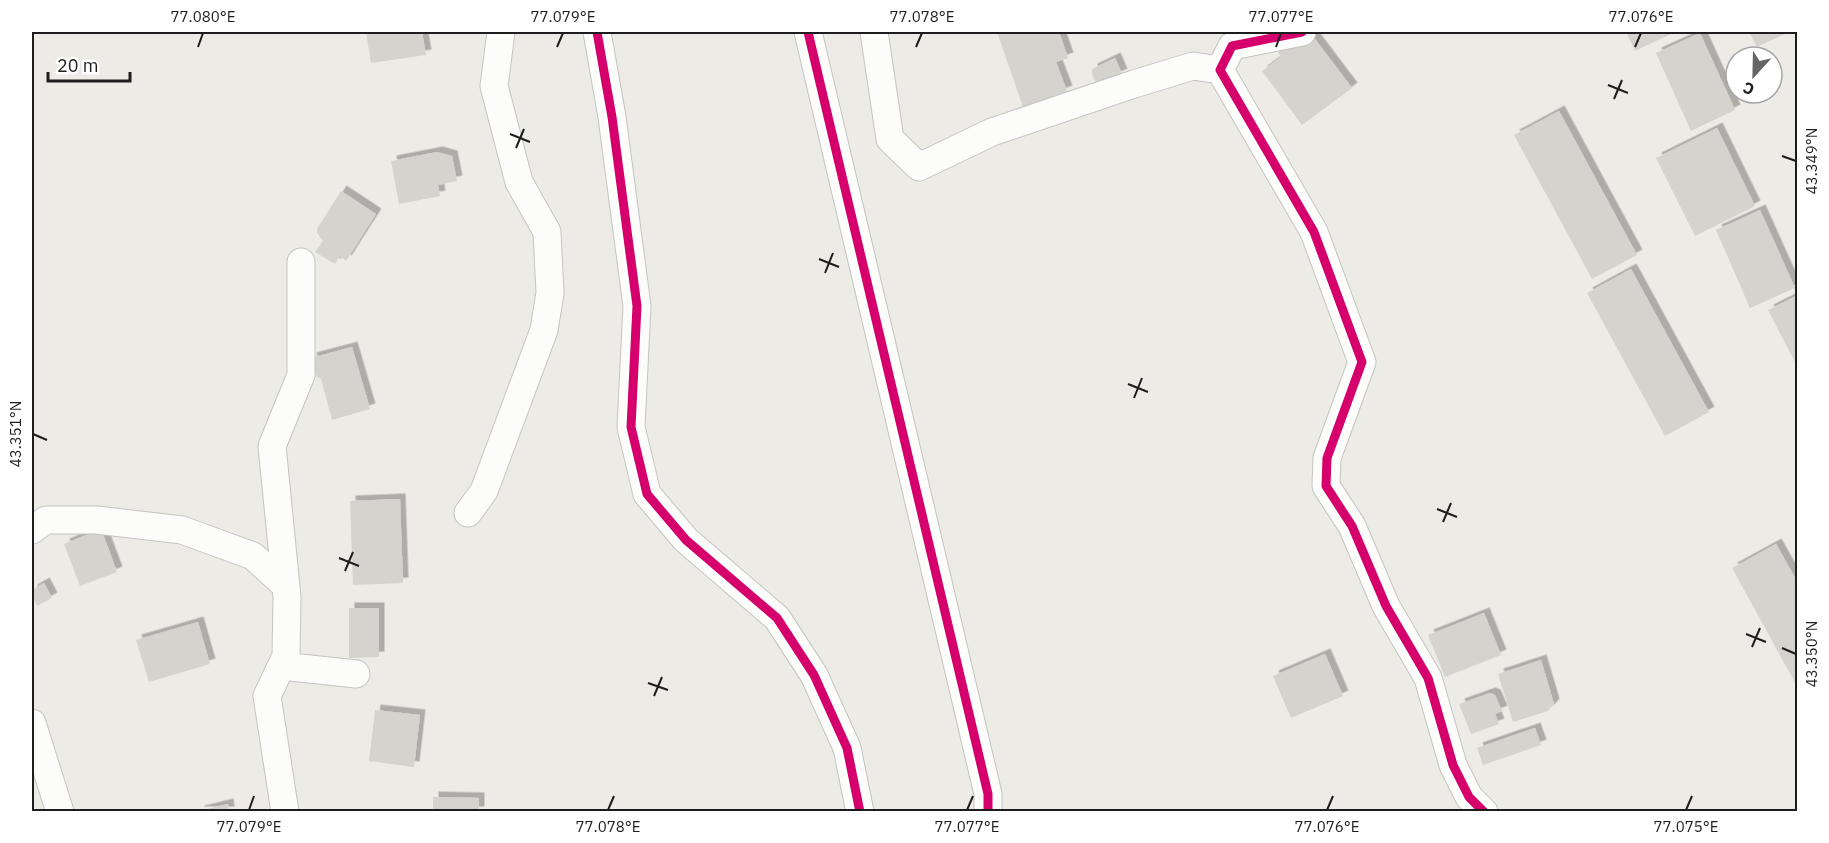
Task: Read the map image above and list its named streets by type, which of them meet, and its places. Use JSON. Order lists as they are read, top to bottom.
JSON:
{
  "scale_bar": "20 m",
  "north": "bottom",
  "coordinates": [
    "77.080°E",
    "77.079°E",
    "77.078°E",
    "77.077°E",
    "77.076°E",
    "43.349°N",
    "43.351°N",
    "43.350°N",
    "77.075°E"
  ]
}
